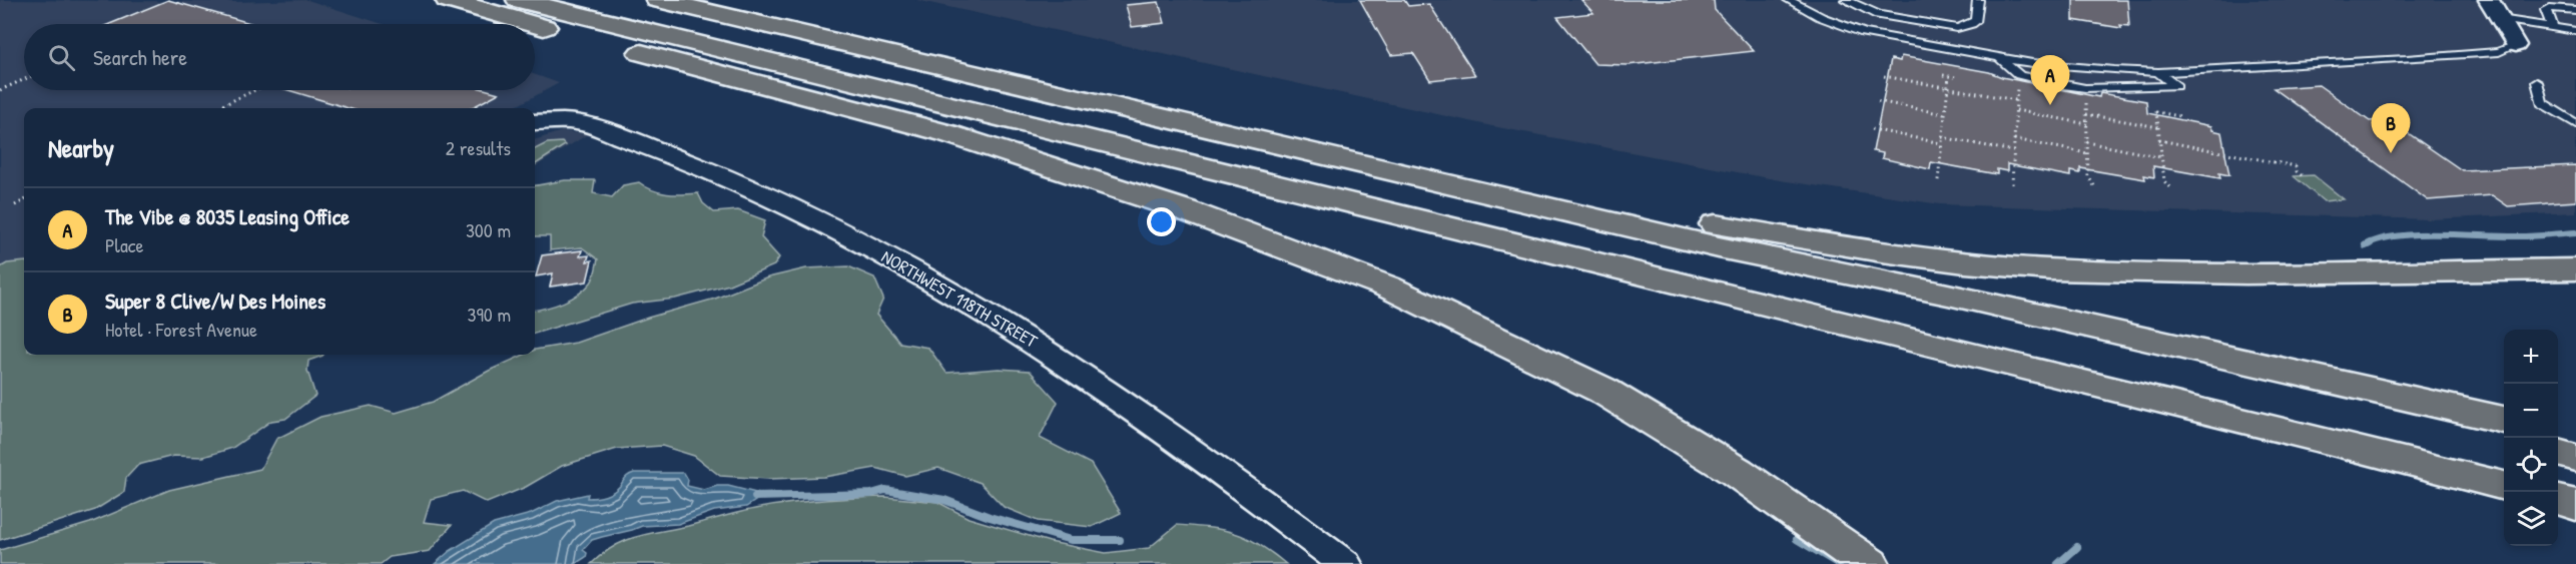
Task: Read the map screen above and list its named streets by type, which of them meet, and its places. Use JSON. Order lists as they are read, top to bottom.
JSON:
{
  "streets": {
    "street": ["NORTHWEST 118TH STREET"]
  },
  "page": {
    "search": "Search here",
    "pins": ["A", "B"],
    "heading": ["Nearby", "2 results"],
    "list": [
      {
        "mark": "A",
        "name": "The Vibe @ 8035 Leasing Office",
        "note": "Place",
        "value": "300 m"
      },
      {
        "mark": "B",
        "name": "Super 8 Clive/W Des Moines",
        "note": "Hotel · Forest Avenue",
        "value": "390 m"
      }
    ],
    "map_buttons": ["+", "−"]
  }
}
